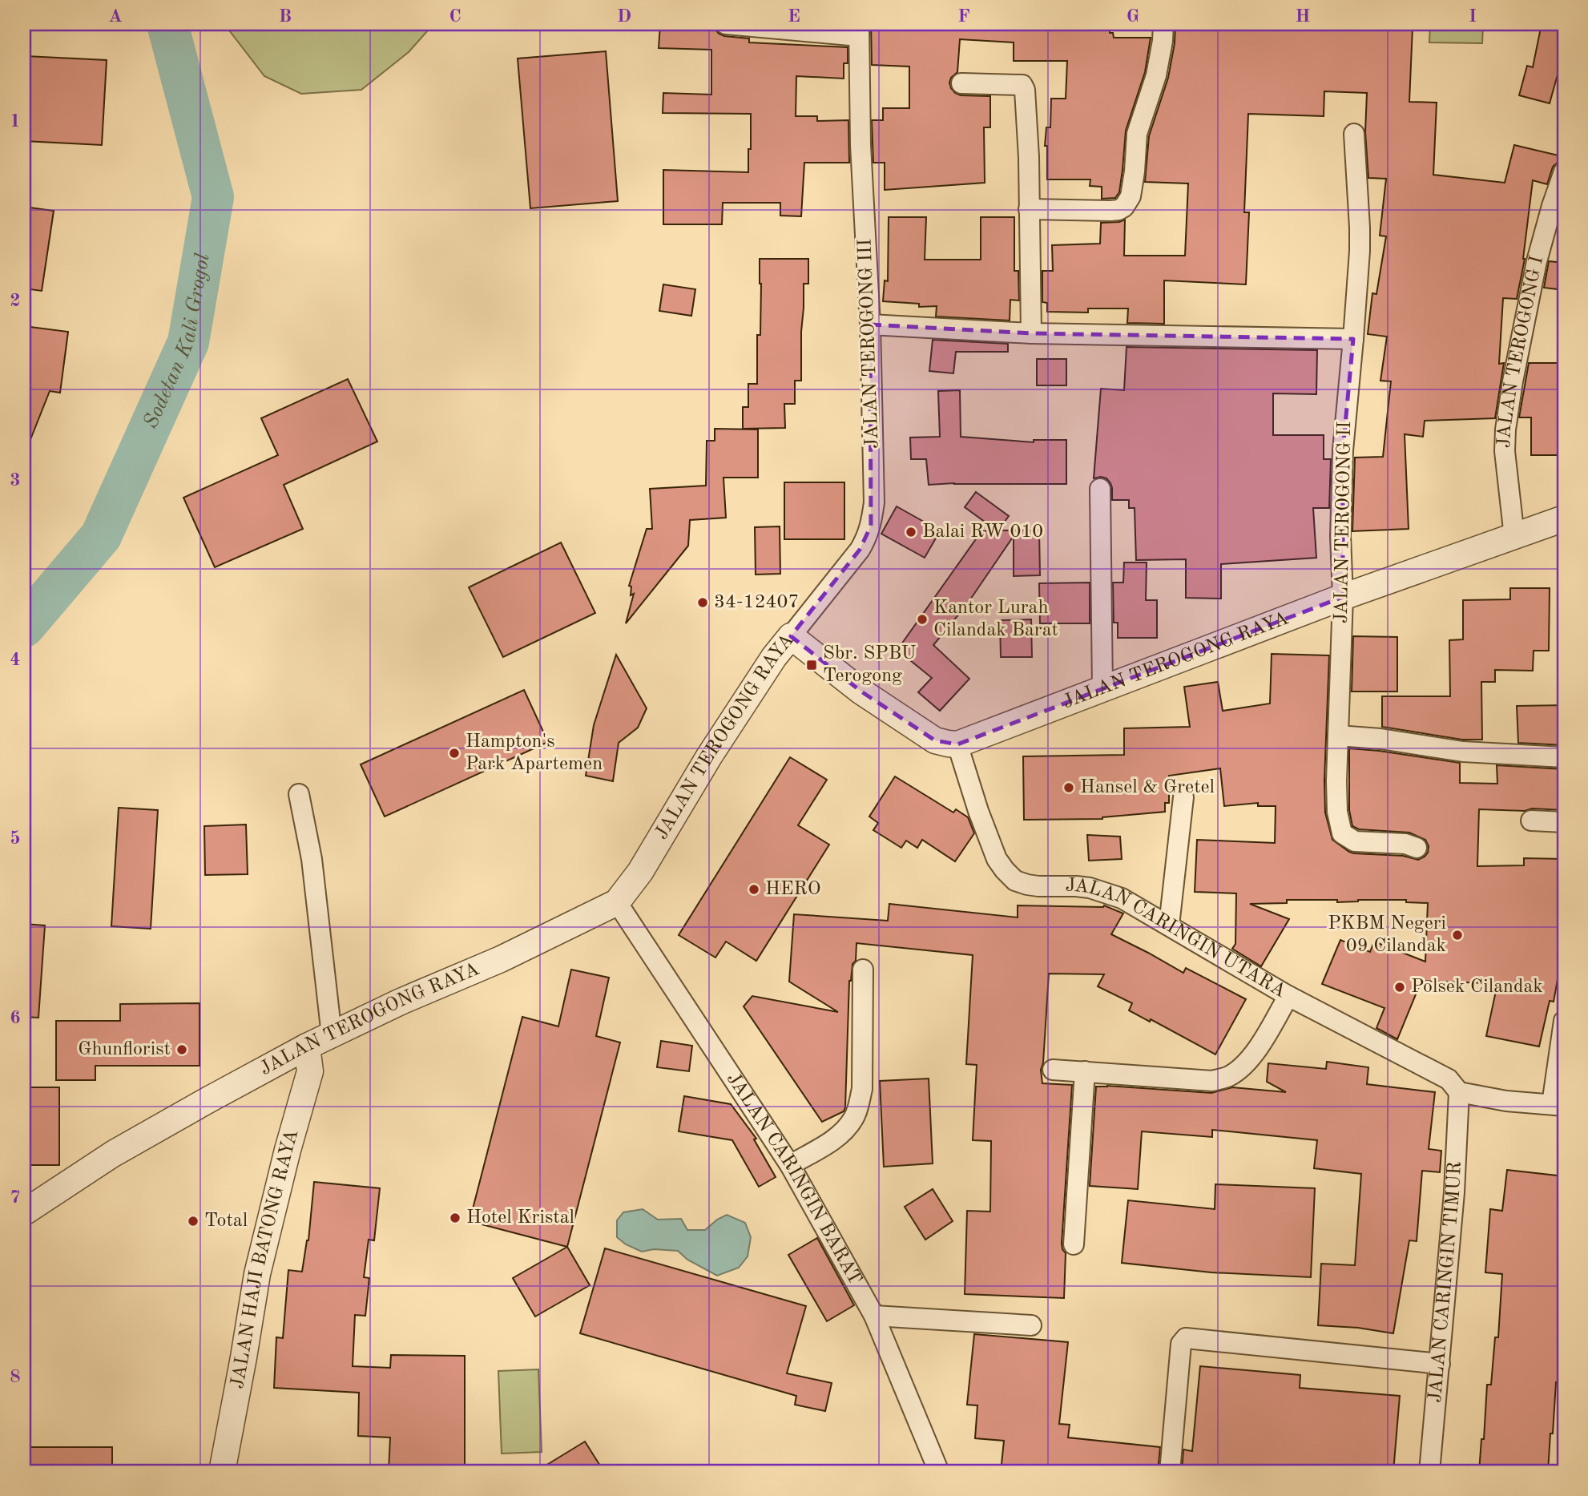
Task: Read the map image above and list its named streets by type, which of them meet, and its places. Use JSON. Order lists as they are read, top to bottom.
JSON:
{
  "streets": {
    "street": [
      "JALAN TEROGONG III",
      "JALAN TEROGONG I",
      "JALAN TEROGONG II",
      "JALAN TEROGONG RAYA",
      "JALAN CARINGIN UTARA",
      "JALAN CARINGIN BARAT",
      "JALAN HAJI BATONG RAYA",
      "JALAN CARINGIN TIMUR"
    ]
  },
  "crossings": [
    ["JALAN TEROGONG III", "JALAN TEROGONG RAYA"],
    ["JALAN TEROGONG I", "JALAN TEROGONG RAYA"],
    ["JALAN TEROGONG II", "JALAN TEROGONG RAYA"],
    ["JALAN TEROGONG RAYA", "JALAN CARINGIN UTARA"],
    ["JALAN TEROGONG RAYA", "JALAN CARINGIN BARAT"],
    ["JALAN TEROGONG RAYA", "JALAN HAJI BATONG RAYA"],
    ["JALAN CARINGIN UTARA", "JALAN CARINGIN TIMUR"]
  ],
  "water": ["Sodetan Kali Grogol"],
  "places": {
    "other": [
      "Balai RW 010",
      "34-12407",
      "Kantor Lurah Cilandak Barat",
      "Hampton's Park Apartemen",
      "Hansel & Gretel",
      "HERO",
      "PKBM Negeri 09 Cilandak",
      "Polsek Cilandak",
      "Ghunflorist",
      "Hotel Kristal",
      "Total"
    ],
    "transit": ["Sbr. SPBU Terogong"]
  },
  "grid": {
    "columns": [
      "A",
      "B",
      "C",
      "D",
      "E",
      "F",
      "G",
      "H",
      "I"
    ],
    "rows": [
      "1",
      "2",
      "3",
      "4",
      "5",
      "6",
      "7",
      "8"
    ]
  }
}
